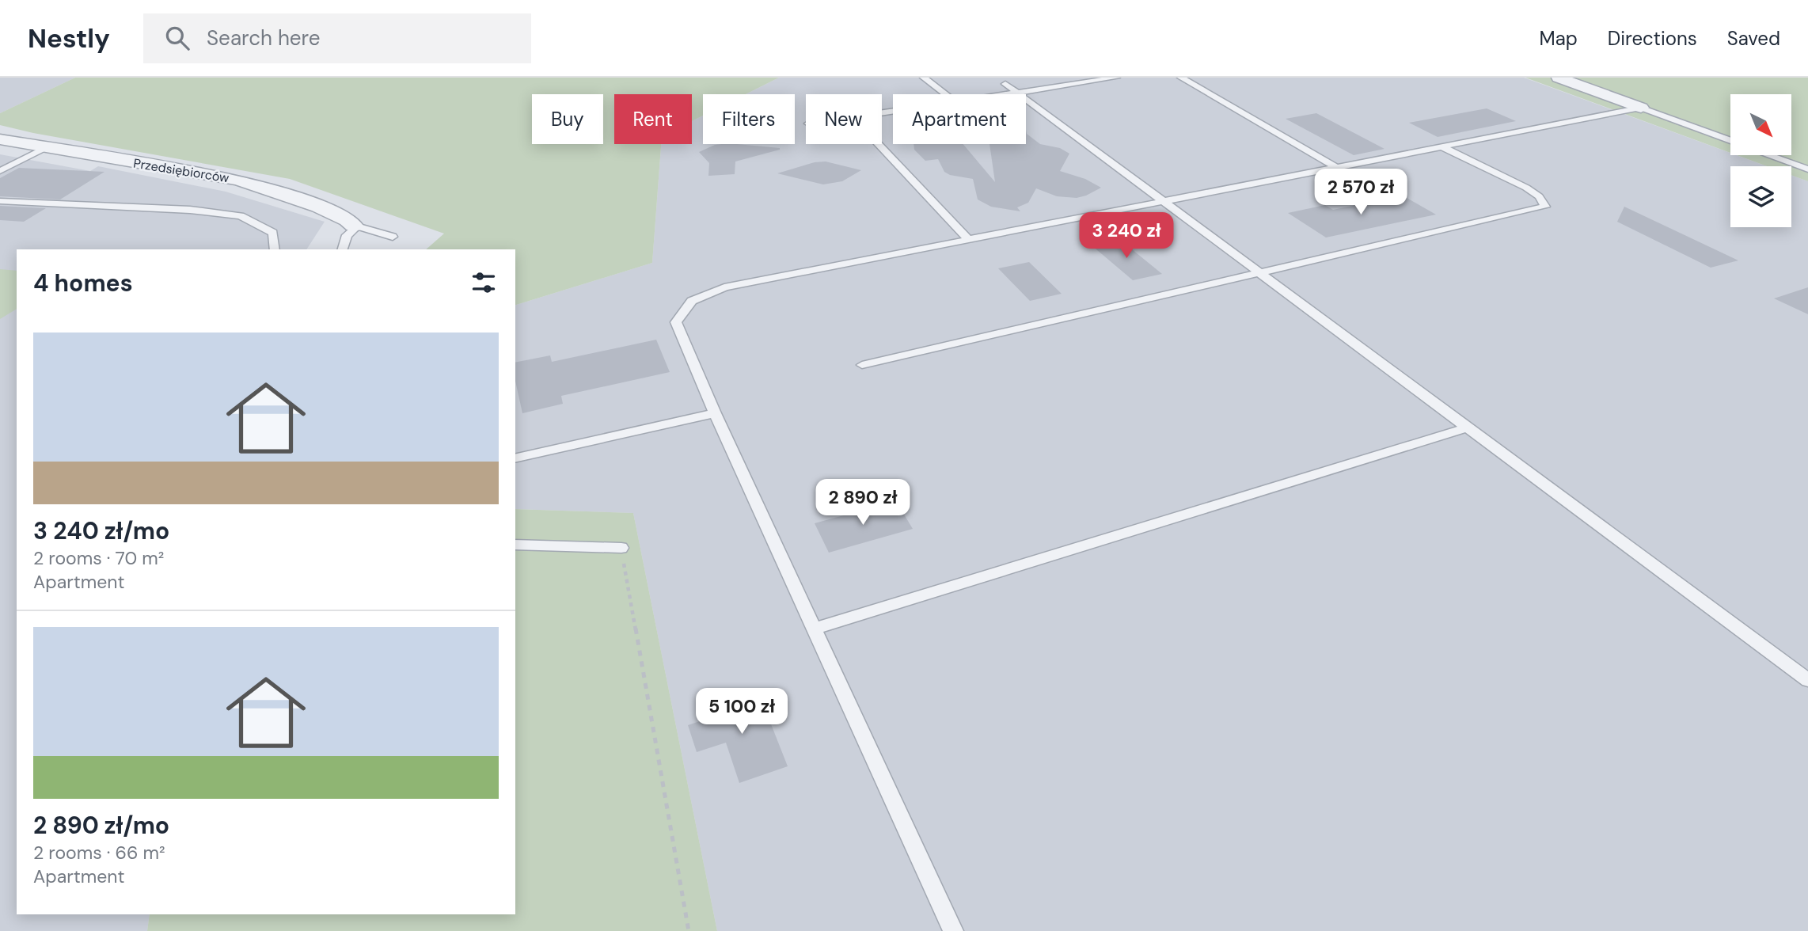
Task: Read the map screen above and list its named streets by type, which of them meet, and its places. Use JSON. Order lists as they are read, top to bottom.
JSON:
{
  "streets": {
    "street": ["Przedsiębiorców"]
  },
  "north": "bottom right",
  "page": {
    "header": "Nestly",
    "search": "Search here",
    "nav": ["Map", "Directions", "Saved"],
    "chip": [
      "Buy",
      "Rent",
      "Filters",
      "New",
      "Apartment"
    ],
    "price": [
      "2 570 zł",
      "3 240 zł",
      "2 890 zł",
      "5 100 zł"
    ],
    "heading": "4 homes",
    "list": [
      {
        "name": "3 240 zł/mo",
        "note": "2 rooms · 70 m² · Apartment"
      },
      {
        "name": "2 890 zł/mo",
        "note": "2 rooms · 66 m² · Apartment"
      }
    ]
  }
}
